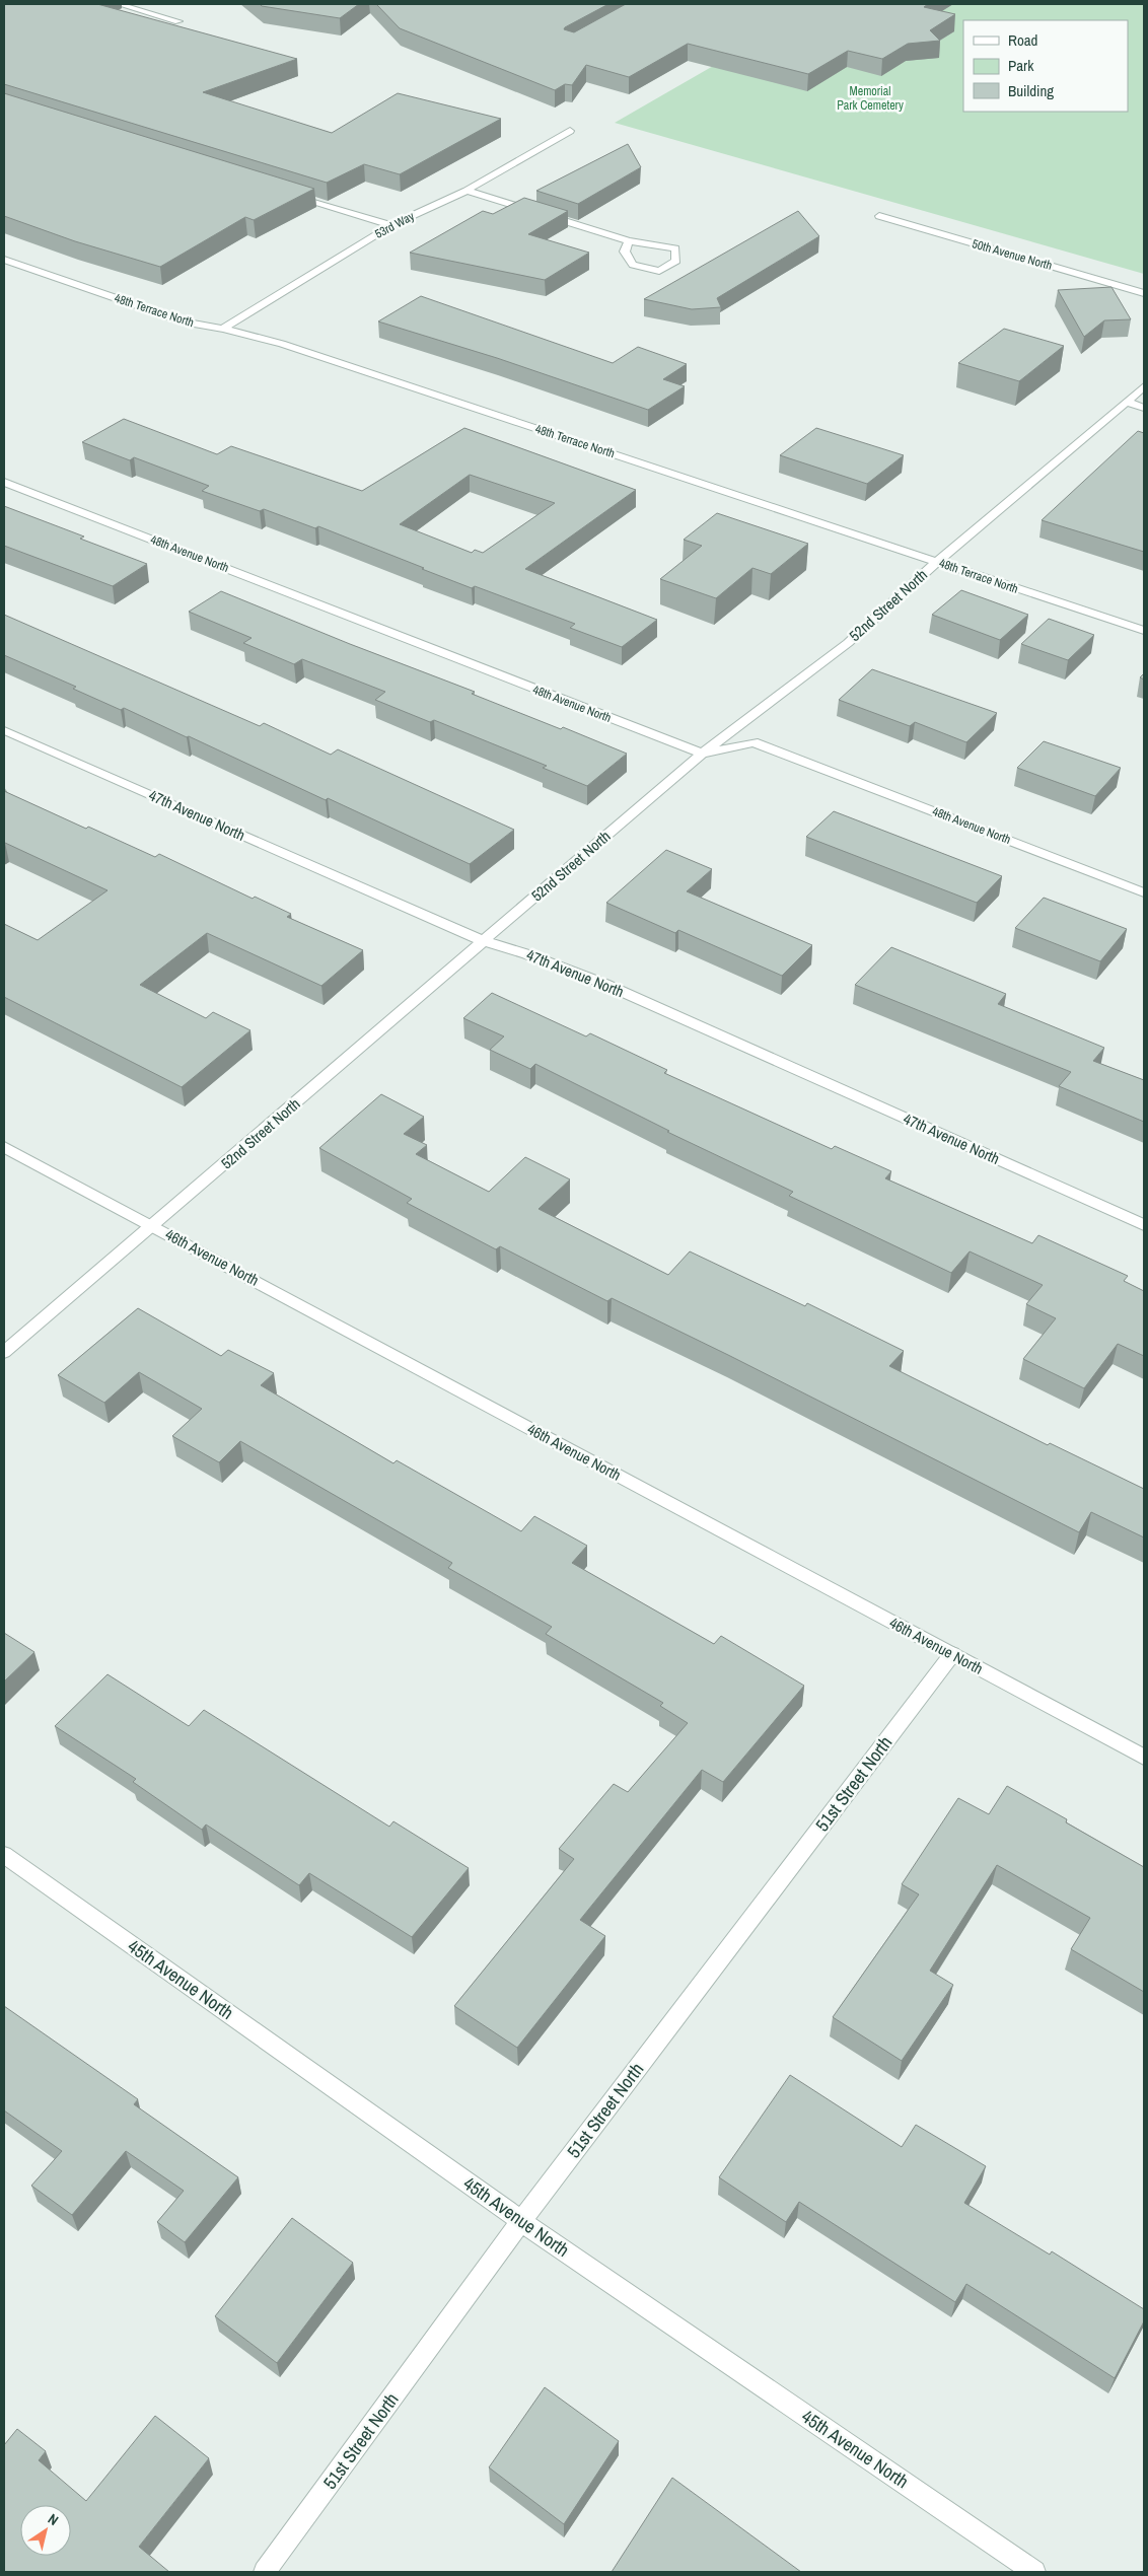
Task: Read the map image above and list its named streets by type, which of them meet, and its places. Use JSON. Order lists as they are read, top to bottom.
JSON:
{
  "streets": {
    "street": [
      "53rd Way",
      "50th Avenue North",
      "48th Terrace North",
      "48th Avenue North",
      "52nd Street North",
      "47th Avenue North",
      "46th Avenue North",
      "51st Street North",
      "45th Avenue North"
    ]
  },
  "crossings": [
    ["53rd Way", "48th Terrace North"],
    ["48th Terrace North", "52nd Street North"],
    ["48th Avenue North", "52nd Street North"],
    ["52nd Street North", "47th Avenue North"],
    ["52nd Street North", "46th Avenue North"],
    ["46th Avenue North", "51st Street North"],
    ["51st Street North", "45th Avenue North"]
  ],
  "parks": ["Memorial Park Cemetery"],
  "legend": ["Road", "Park", "Building"],
  "north": "top right"
}
